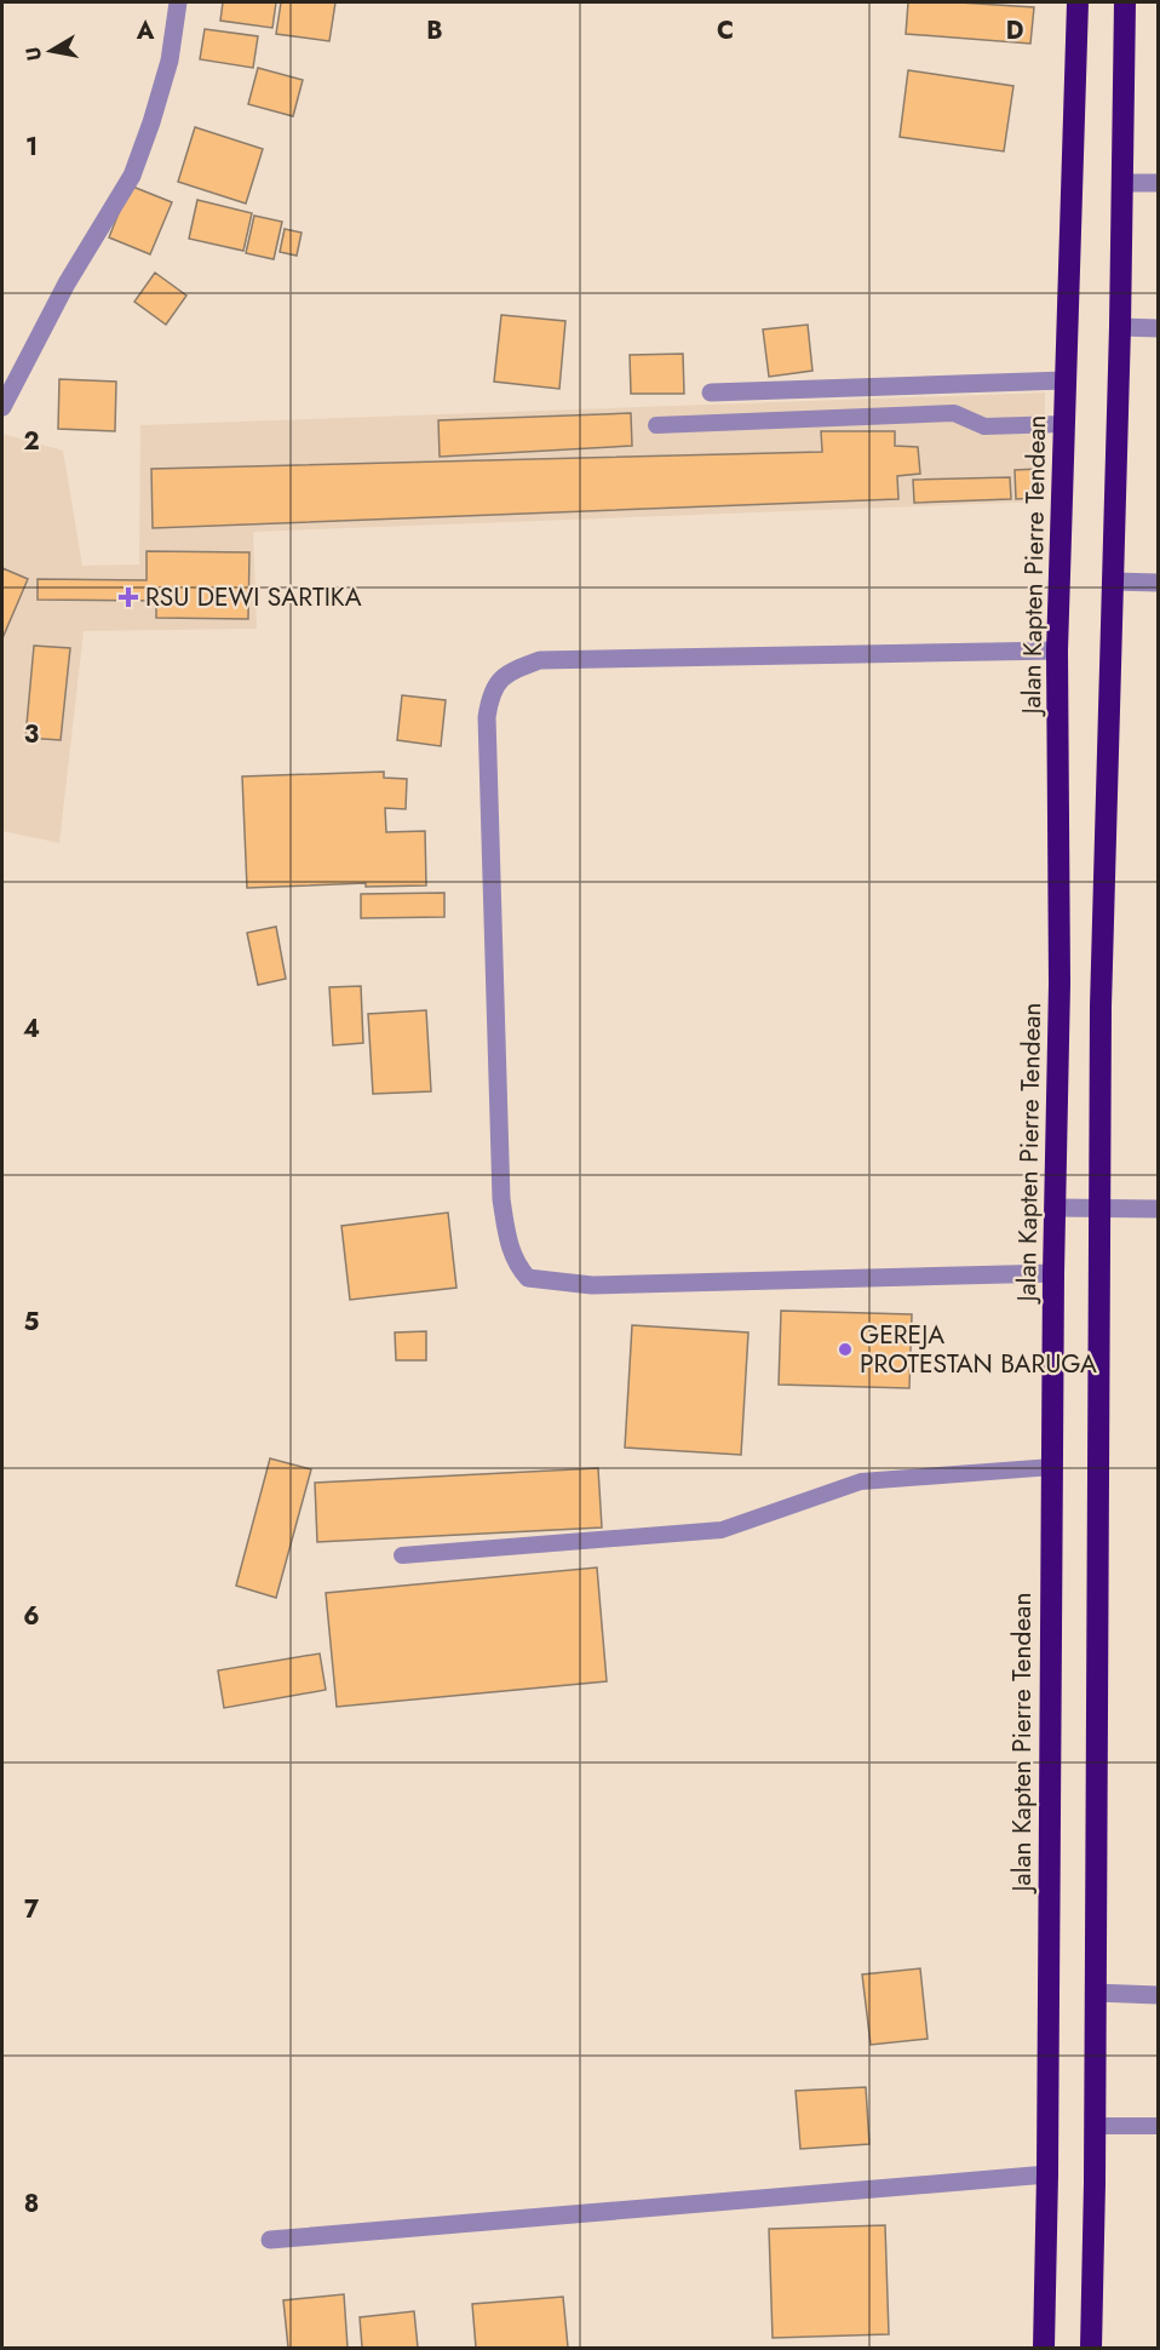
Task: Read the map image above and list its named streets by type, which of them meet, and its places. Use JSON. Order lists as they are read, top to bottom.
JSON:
{
  "streets": {
    "highway": ["Jalan Kapten Pierre Tendean"]
  },
  "places": {
    "health": ["RSU DEWI SARTIKA"],
    "other": ["GEREJA PROTESTAN BARUGA"]
  },
  "north": "left",
  "grid": {
    "columns": [
      "A",
      "B",
      "C",
      "D"
    ],
    "rows": [
      "1",
      "2",
      "3",
      "4",
      "5",
      "6",
      "7",
      "8"
    ]
  }
}
